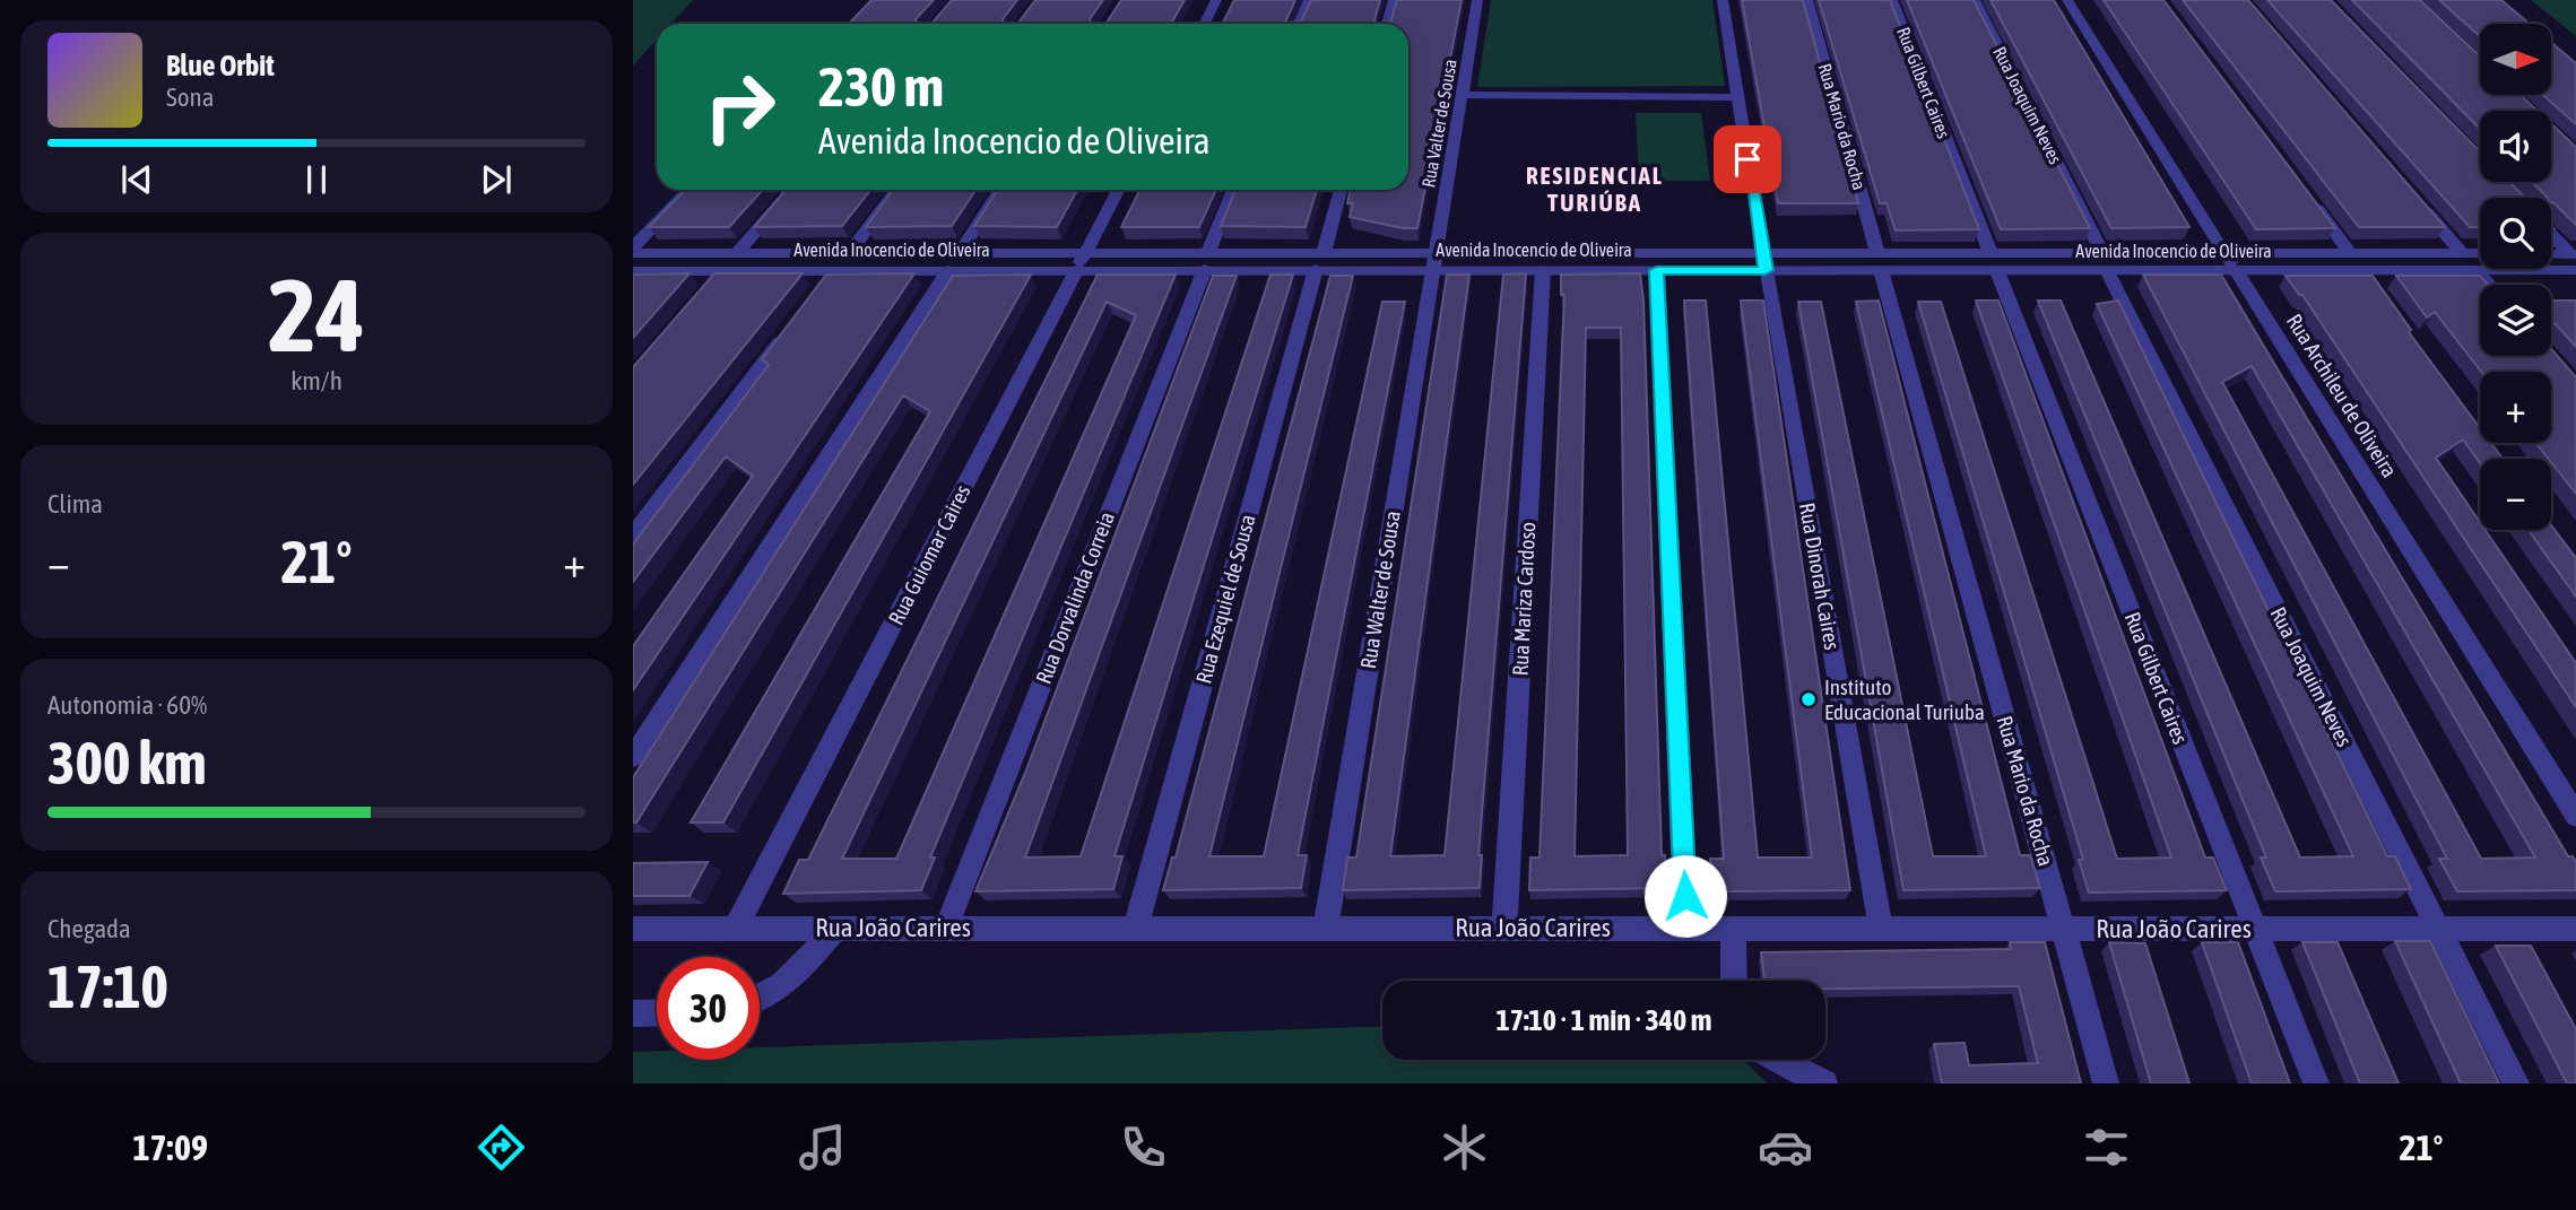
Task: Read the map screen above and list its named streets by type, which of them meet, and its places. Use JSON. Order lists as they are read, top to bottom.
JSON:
{
  "streets": {
    "street": [
      "Rua Gilbert Caires",
      "Rua Joaquim Neves",
      "Rua Valter de Sousa",
      "Rua Mario da Rocha",
      "Avenida Inocencio de Oliveira",
      "Rua Archileu de Oliveira",
      "Rua Guiomar Caires",
      "Rua Dinorah Caires",
      "Rua Walter de Sousa",
      "Rua Dorvalinda Correia",
      "Rua Ezequiel de Sousa",
      "Rua Mariza Cardoso",
      "Rua João Carires"
    ]
  },
  "crossings": [
    ["Rua Gilbert Caires", "Avenida Inocencio de Oliveira"],
    ["Rua Gilbert Caires", "Rua João Carires"],
    ["Rua Joaquim Neves", "Avenida Inocencio de Oliveira"],
    ["Rua Joaquim Neves", "Rua João Carires"],
    ["Rua Valter de Sousa", "Avenida Inocencio de Oliveira"],
    ["Rua Valter de Sousa", "Rua Walter de Sousa"],
    ["Rua Mario da Rocha", "Avenida Inocencio de Oliveira"],
    ["Rua Mario da Rocha", "Rua João Carires"],
    ["Avenida Inocencio de Oliveira", "Rua Archileu de Oliveira"],
    ["Avenida Inocencio de Oliveira", "Rua Guiomar Caires"],
    ["Avenida Inocencio de Oliveira", "Rua Dinorah Caires"],
    ["Avenida Inocencio de Oliveira", "Rua Walter de Sousa"],
    ["Avenida Inocencio de Oliveira", "Rua Dorvalinda Correia"],
    ["Avenida Inocencio de Oliveira", "Rua Ezequiel de Sousa"],
    ["Avenida Inocencio de Oliveira", "Rua Mariza Cardoso"],
    ["Rua Guiomar Caires", "Rua João Carires"],
    ["Rua Dinorah Caires", "Rua João Carires"],
    ["Rua Walter de Sousa", "Rua João Carires"],
    ["Rua Dorvalinda Correia", "Rua João Carires"],
    ["Rua Ezequiel de Sousa", "Rua João Carires"],
    ["Rua Mariza Cardoso", "Rua João Carires"]
  ],
  "districts": ["RESIDENCIAL TURIÚBA"],
  "places": ["Instituto Educacional Turiuba"],
  "north": "right",
  "page": {
    "map_buttons": ["+", "−"],
    "turn": ["230 m", "Avenida Inocencio de Oliveira"],
    "song": ["Blue Orbit", "Sona"],
    "tile": [
      ["24", "km/h"],
      "Clima",
      ["Autonomia · 60%", "300 km"],
      ["Chegada", "17:10"]
    ],
    "heat": ["−", "21°", "+"],
    "limit": "30",
    "trip": "17:10 · 1 min · 340 m",
    "tabs": ["17:09", "21°"]
  }
}
